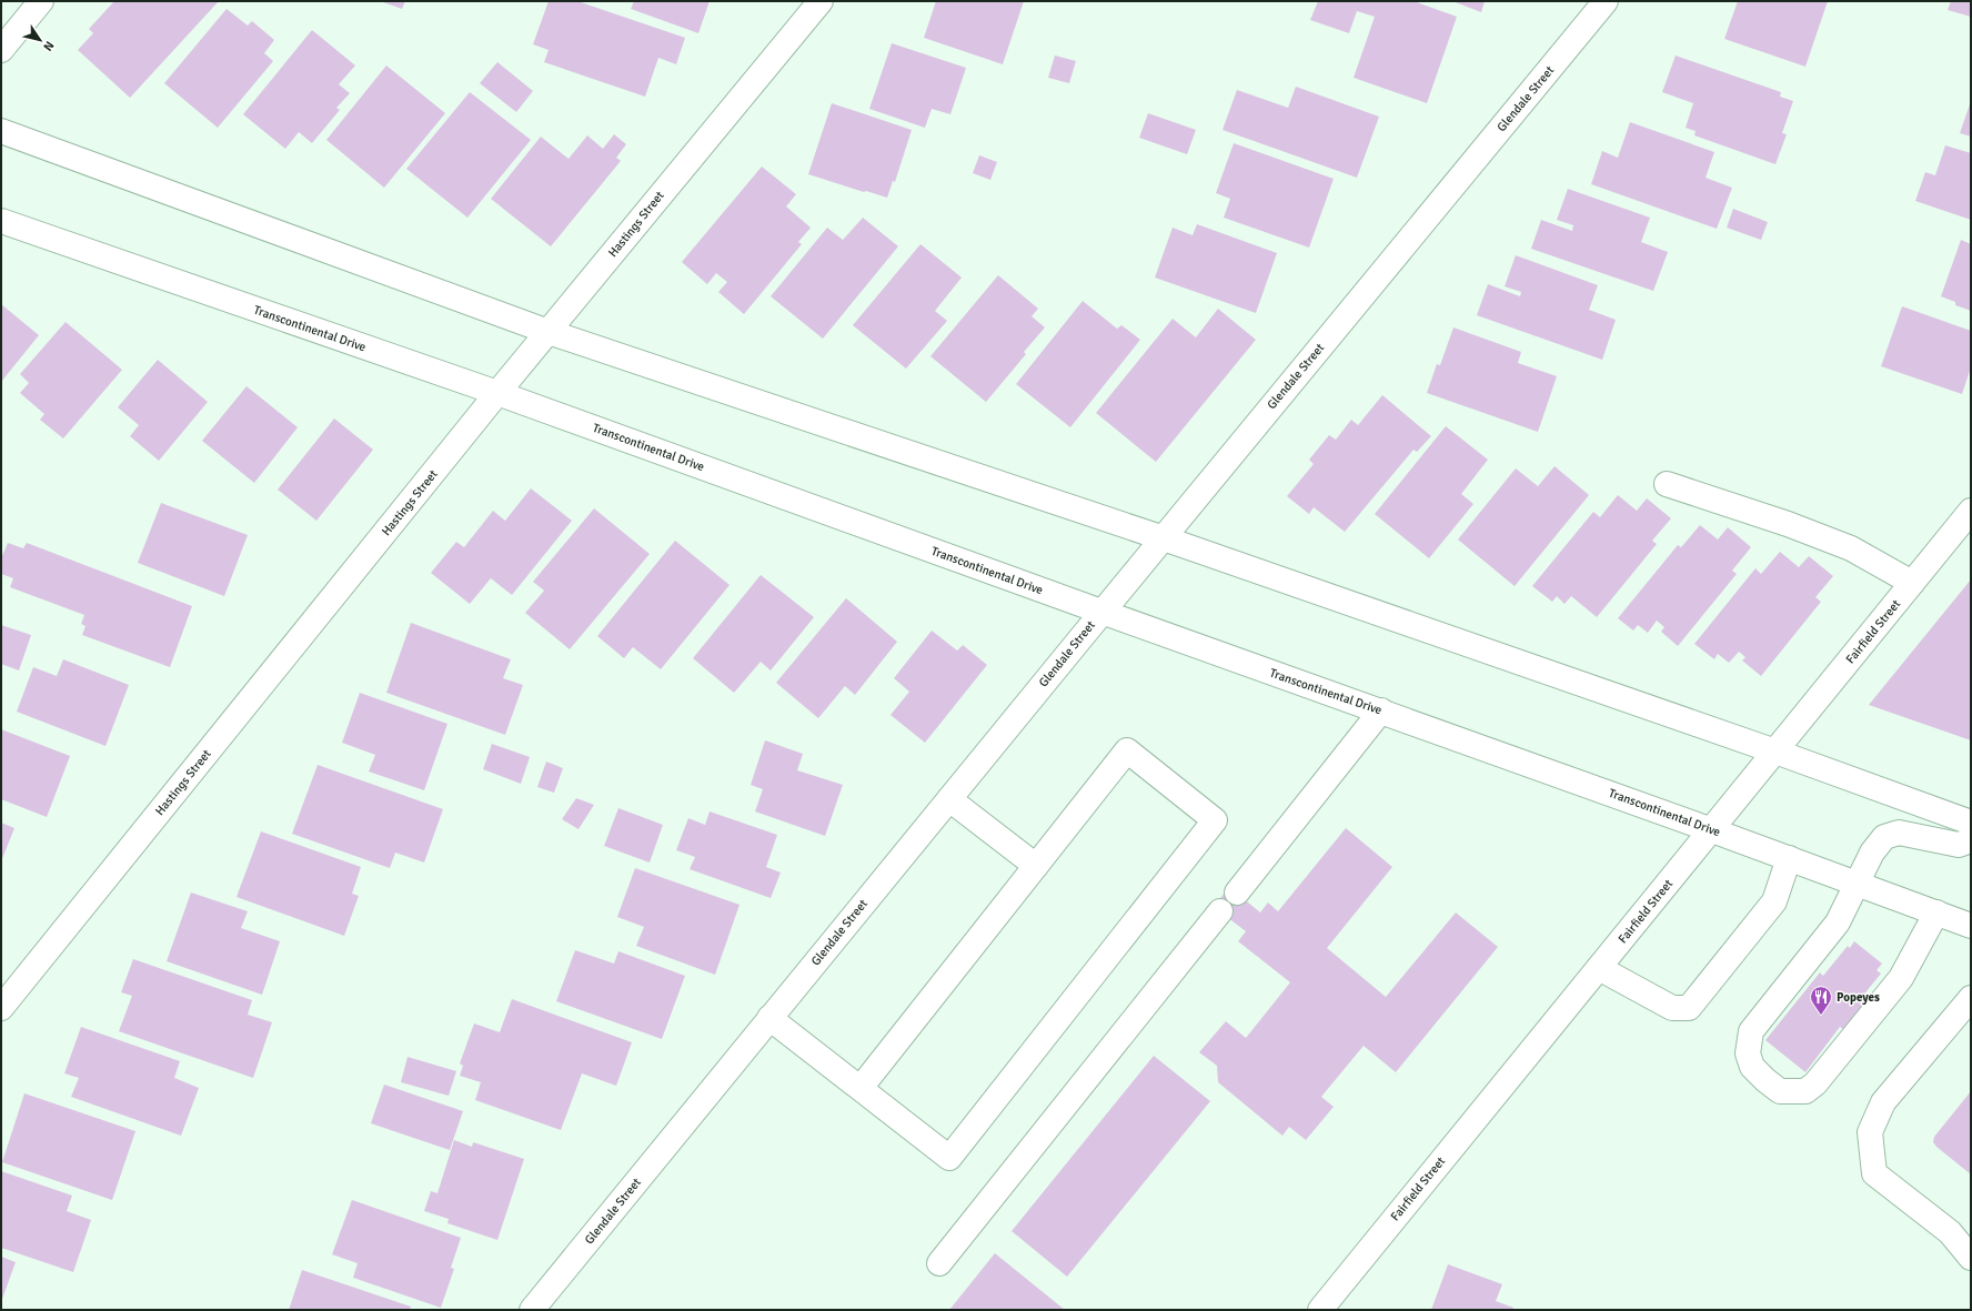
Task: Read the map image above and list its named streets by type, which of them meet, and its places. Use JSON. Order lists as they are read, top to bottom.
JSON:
{
  "streets": {
    "street": [
      "Glendale Street",
      "Hastings Street",
      "Transcontinental Drive",
      "Fairfield Street"
    ]
  },
  "crossings": [
    ["Glendale Street", "Transcontinental Drive"],
    ["Hastings Street", "Transcontinental Drive"],
    ["Transcontinental Drive", "Fairfield Street"]
  ],
  "places": {
    "restaurant": ["Popeyes"]
  },
  "north": "bottom right"
}
